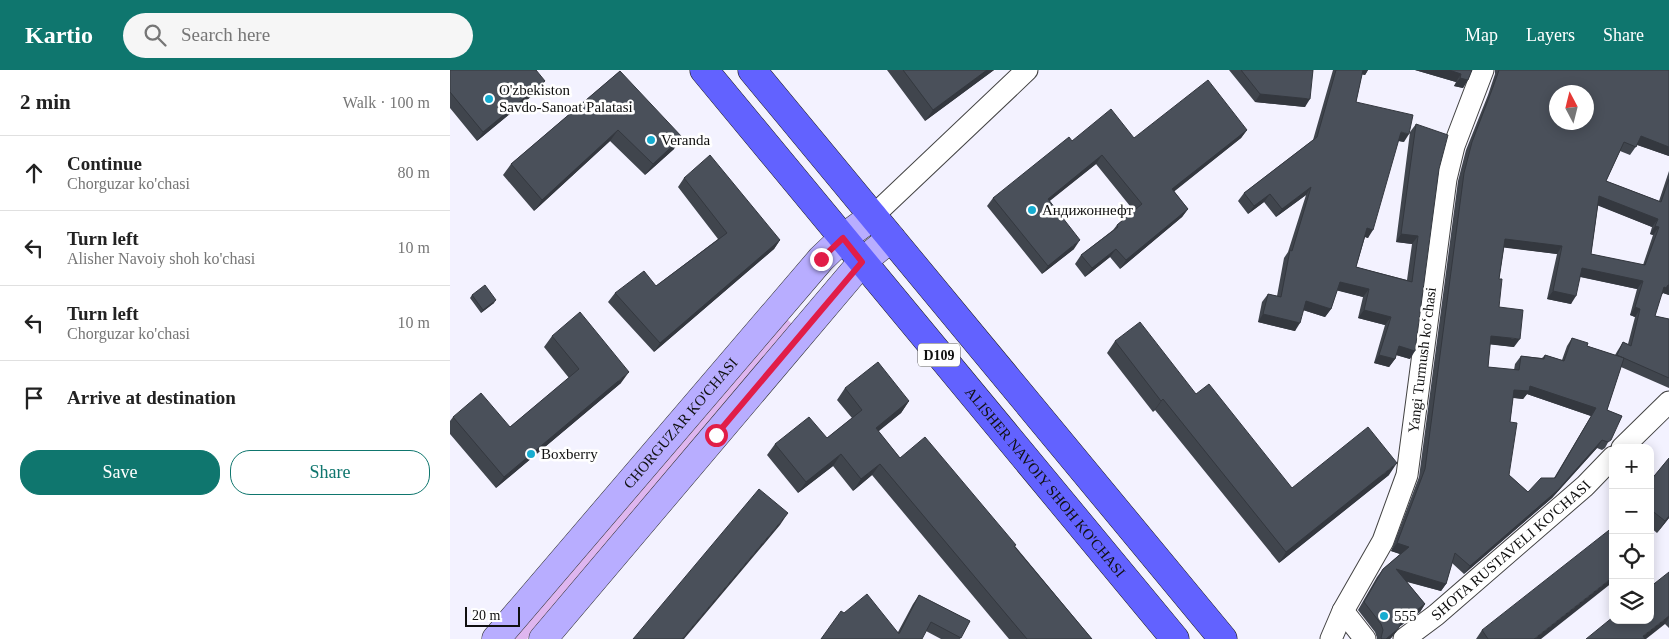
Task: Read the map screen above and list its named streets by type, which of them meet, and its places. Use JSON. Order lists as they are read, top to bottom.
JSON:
{
  "streets": {
    "main road": ["D109", "CHORGUZAR KO'CHASI", "ALISHER NAVOIY SHOH KO'CHASI"],
    "street": ["Yangi Turmush koʻchasi", "SHOTA RUSTAVELI KO'CHASI"]
  },
  "crossings": [
    ["D109", "CHORGUZAR KO'CHASI"],
    ["CHORGUZAR KO'CHASI", "ALISHER NAVOIY SHOH KO'CHASI"]
  ],
  "places": [
    "O'zbekiston Savdo-Sanoat Palatasi",
    "Veranda",
    "Андижоннефт",
    "Boxberry",
    "555"
  ],
  "scale_bar": "20 m",
  "north": "top",
  "page": {
    "header": "Kartio",
    "search": "Search here",
    "nav": ["Map", "Layers", "Share"],
    "heading": ["2 min", "Walk · 100 m"],
    "list": [
      ["Continue", "Chorguzar ko'chasi", "80 m"],
      ["Turn left", "Alisher Navoiy shoh ko'chasi", "10 m"],
      ["Turn left", "Chorguzar ko'chasi", "10 m"],
      "Arrive at destination"
    ],
    "buttons": ["Save", "Share"],
    "map_buttons": ["+", "−"],
    "scale": "20 m"
  }
}
